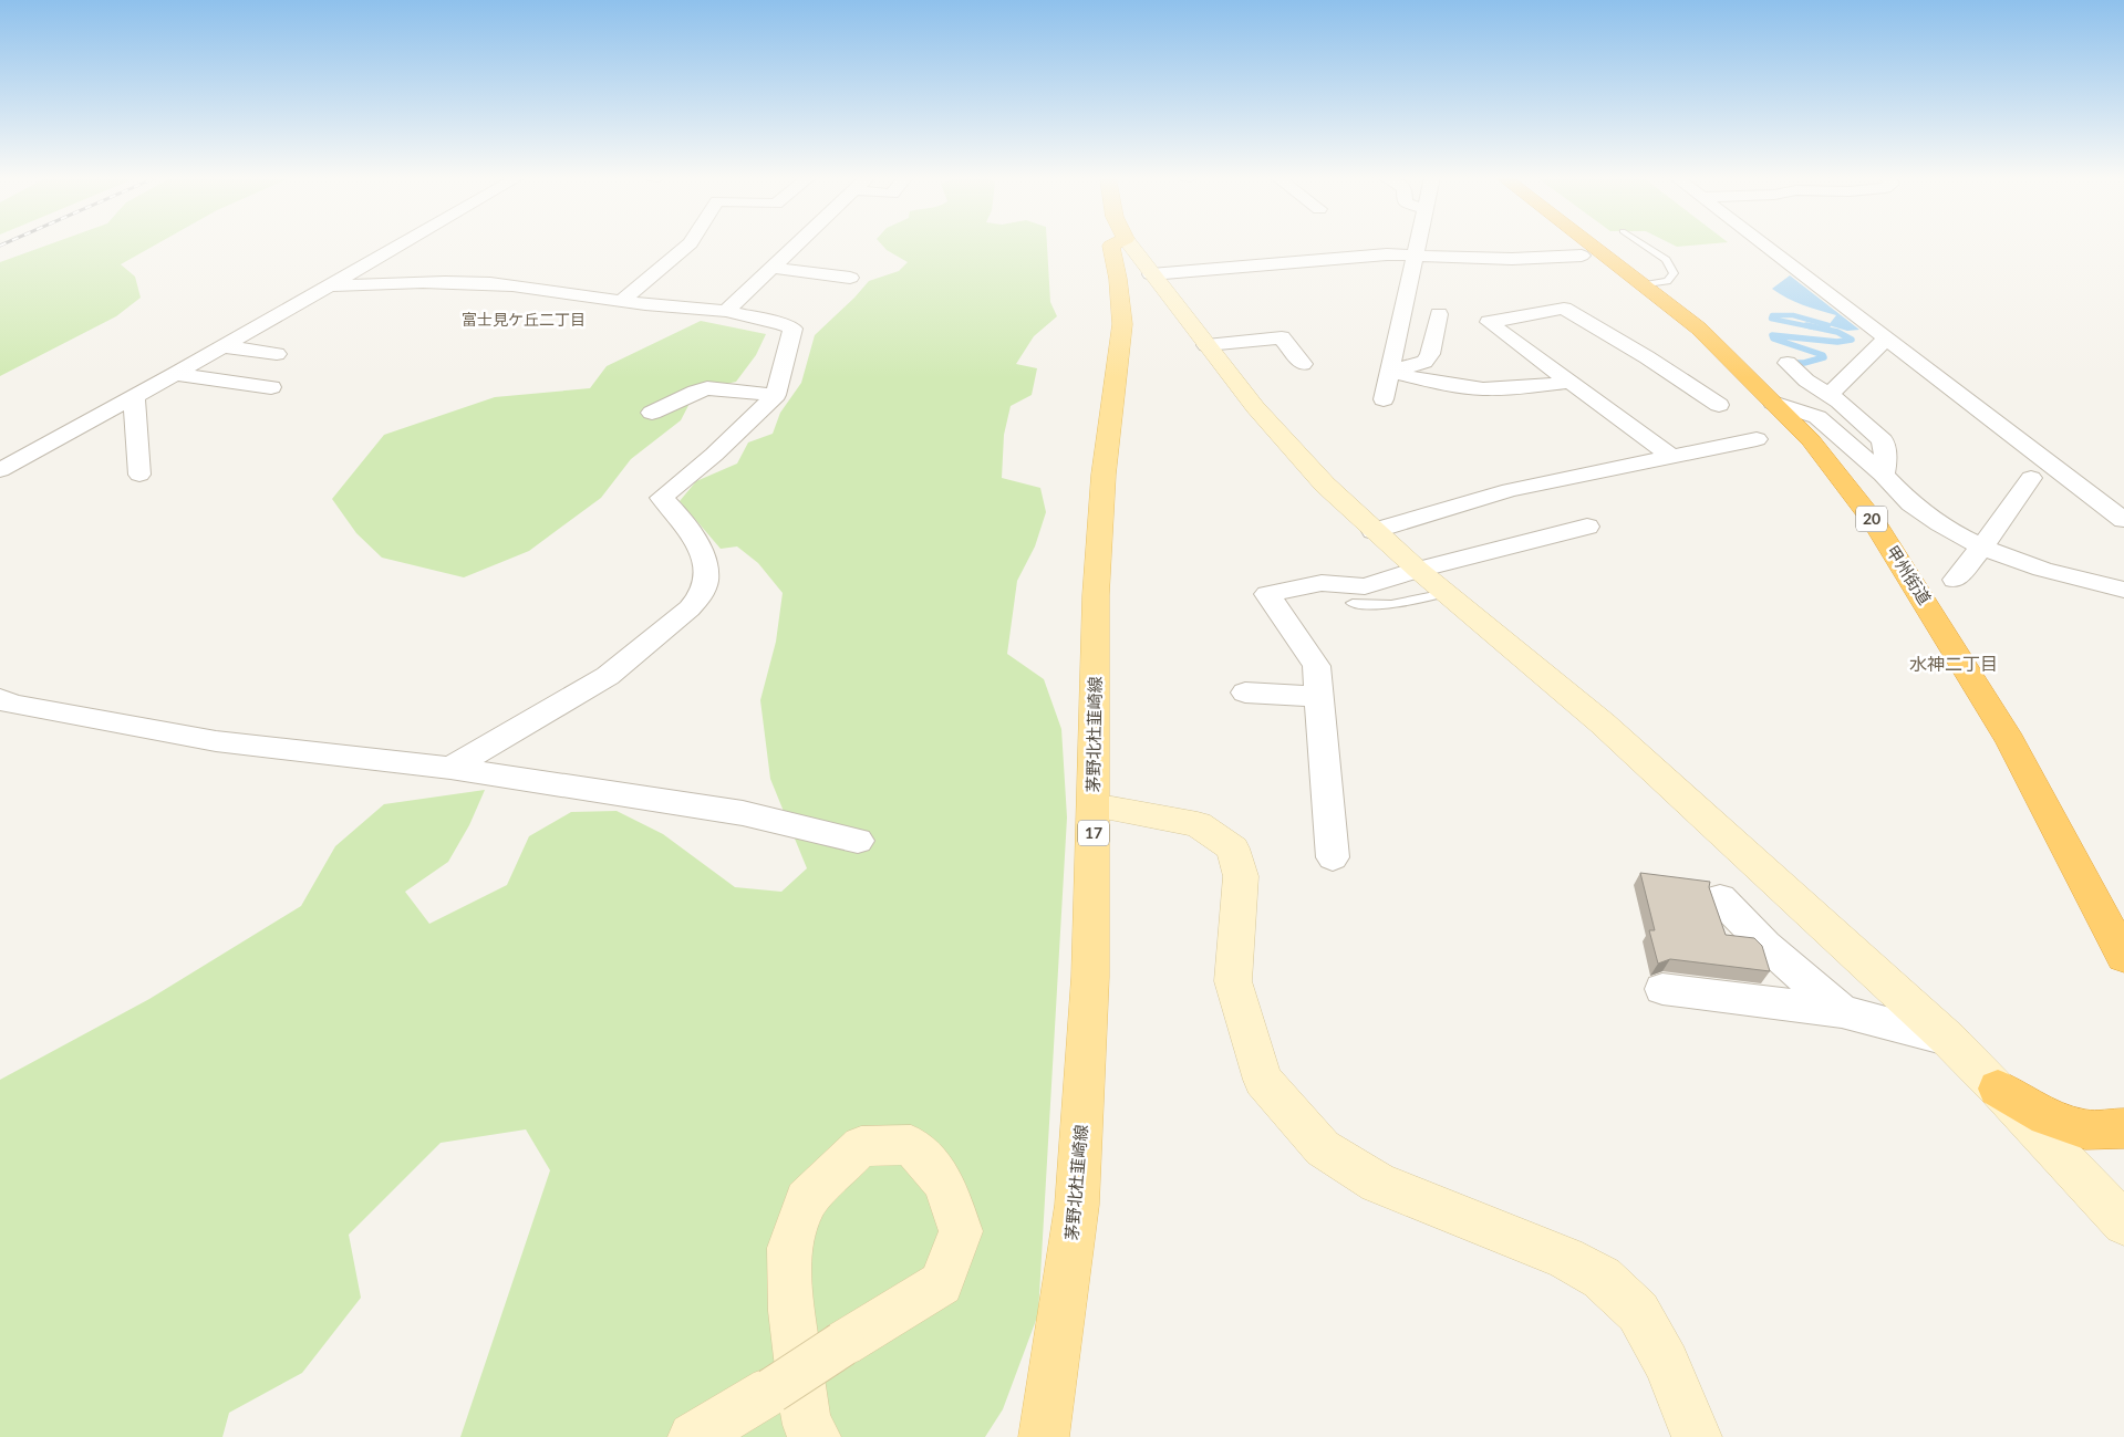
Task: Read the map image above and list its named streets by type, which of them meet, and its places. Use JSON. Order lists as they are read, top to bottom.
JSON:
{
  "streets": {
    "highway": ["20", "甲州街道"],
    "main road": ["茅野北杜韮崎線", "17"]
  },
  "districts": ["富士見ケ丘二丁目", "水神二丁目"]
}
